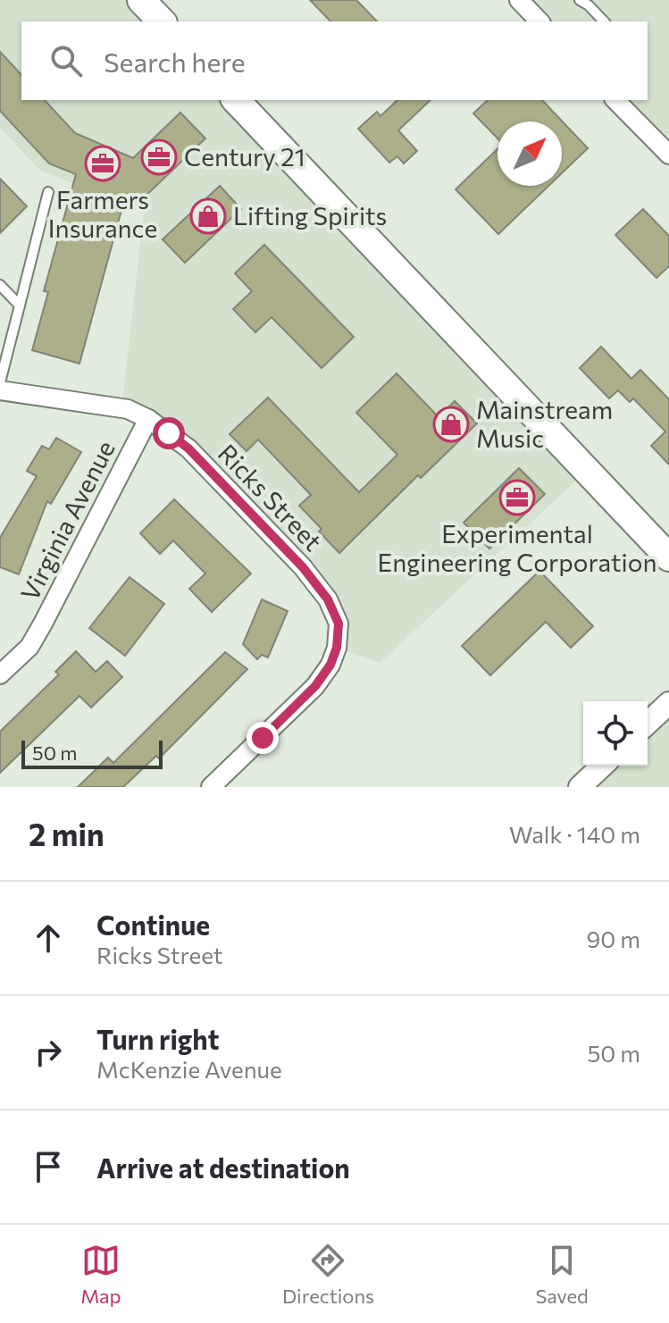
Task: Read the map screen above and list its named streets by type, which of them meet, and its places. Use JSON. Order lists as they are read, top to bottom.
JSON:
{
  "streets": {
    "street": ["Ricks Street", "Virginia Avenue"]
  },
  "crossings": [
    ["Ricks Street", "Virginia Avenue"]
  ],
  "places": {
    "office": ["Century 21", "Farmers Insurance", "Experimental Engineering Corporation"],
    "shop": ["Lifting Spirits", "Mainstream Music"]
  },
  "scale_bar": "50 m",
  "north": "top right",
  "page": {
    "search": "Search here",
    "scale": "50 m",
    "heading": ["2 min", "Walk · 140 m"],
    "list": [
      ["Continue", "Ricks Street", "90 m"],
      ["Turn right", "McKenzie Avenue", "50 m"],
      "Arrive at destination"
    ],
    "nav": ["Map", "Directions", "Saved"]
  }
}
